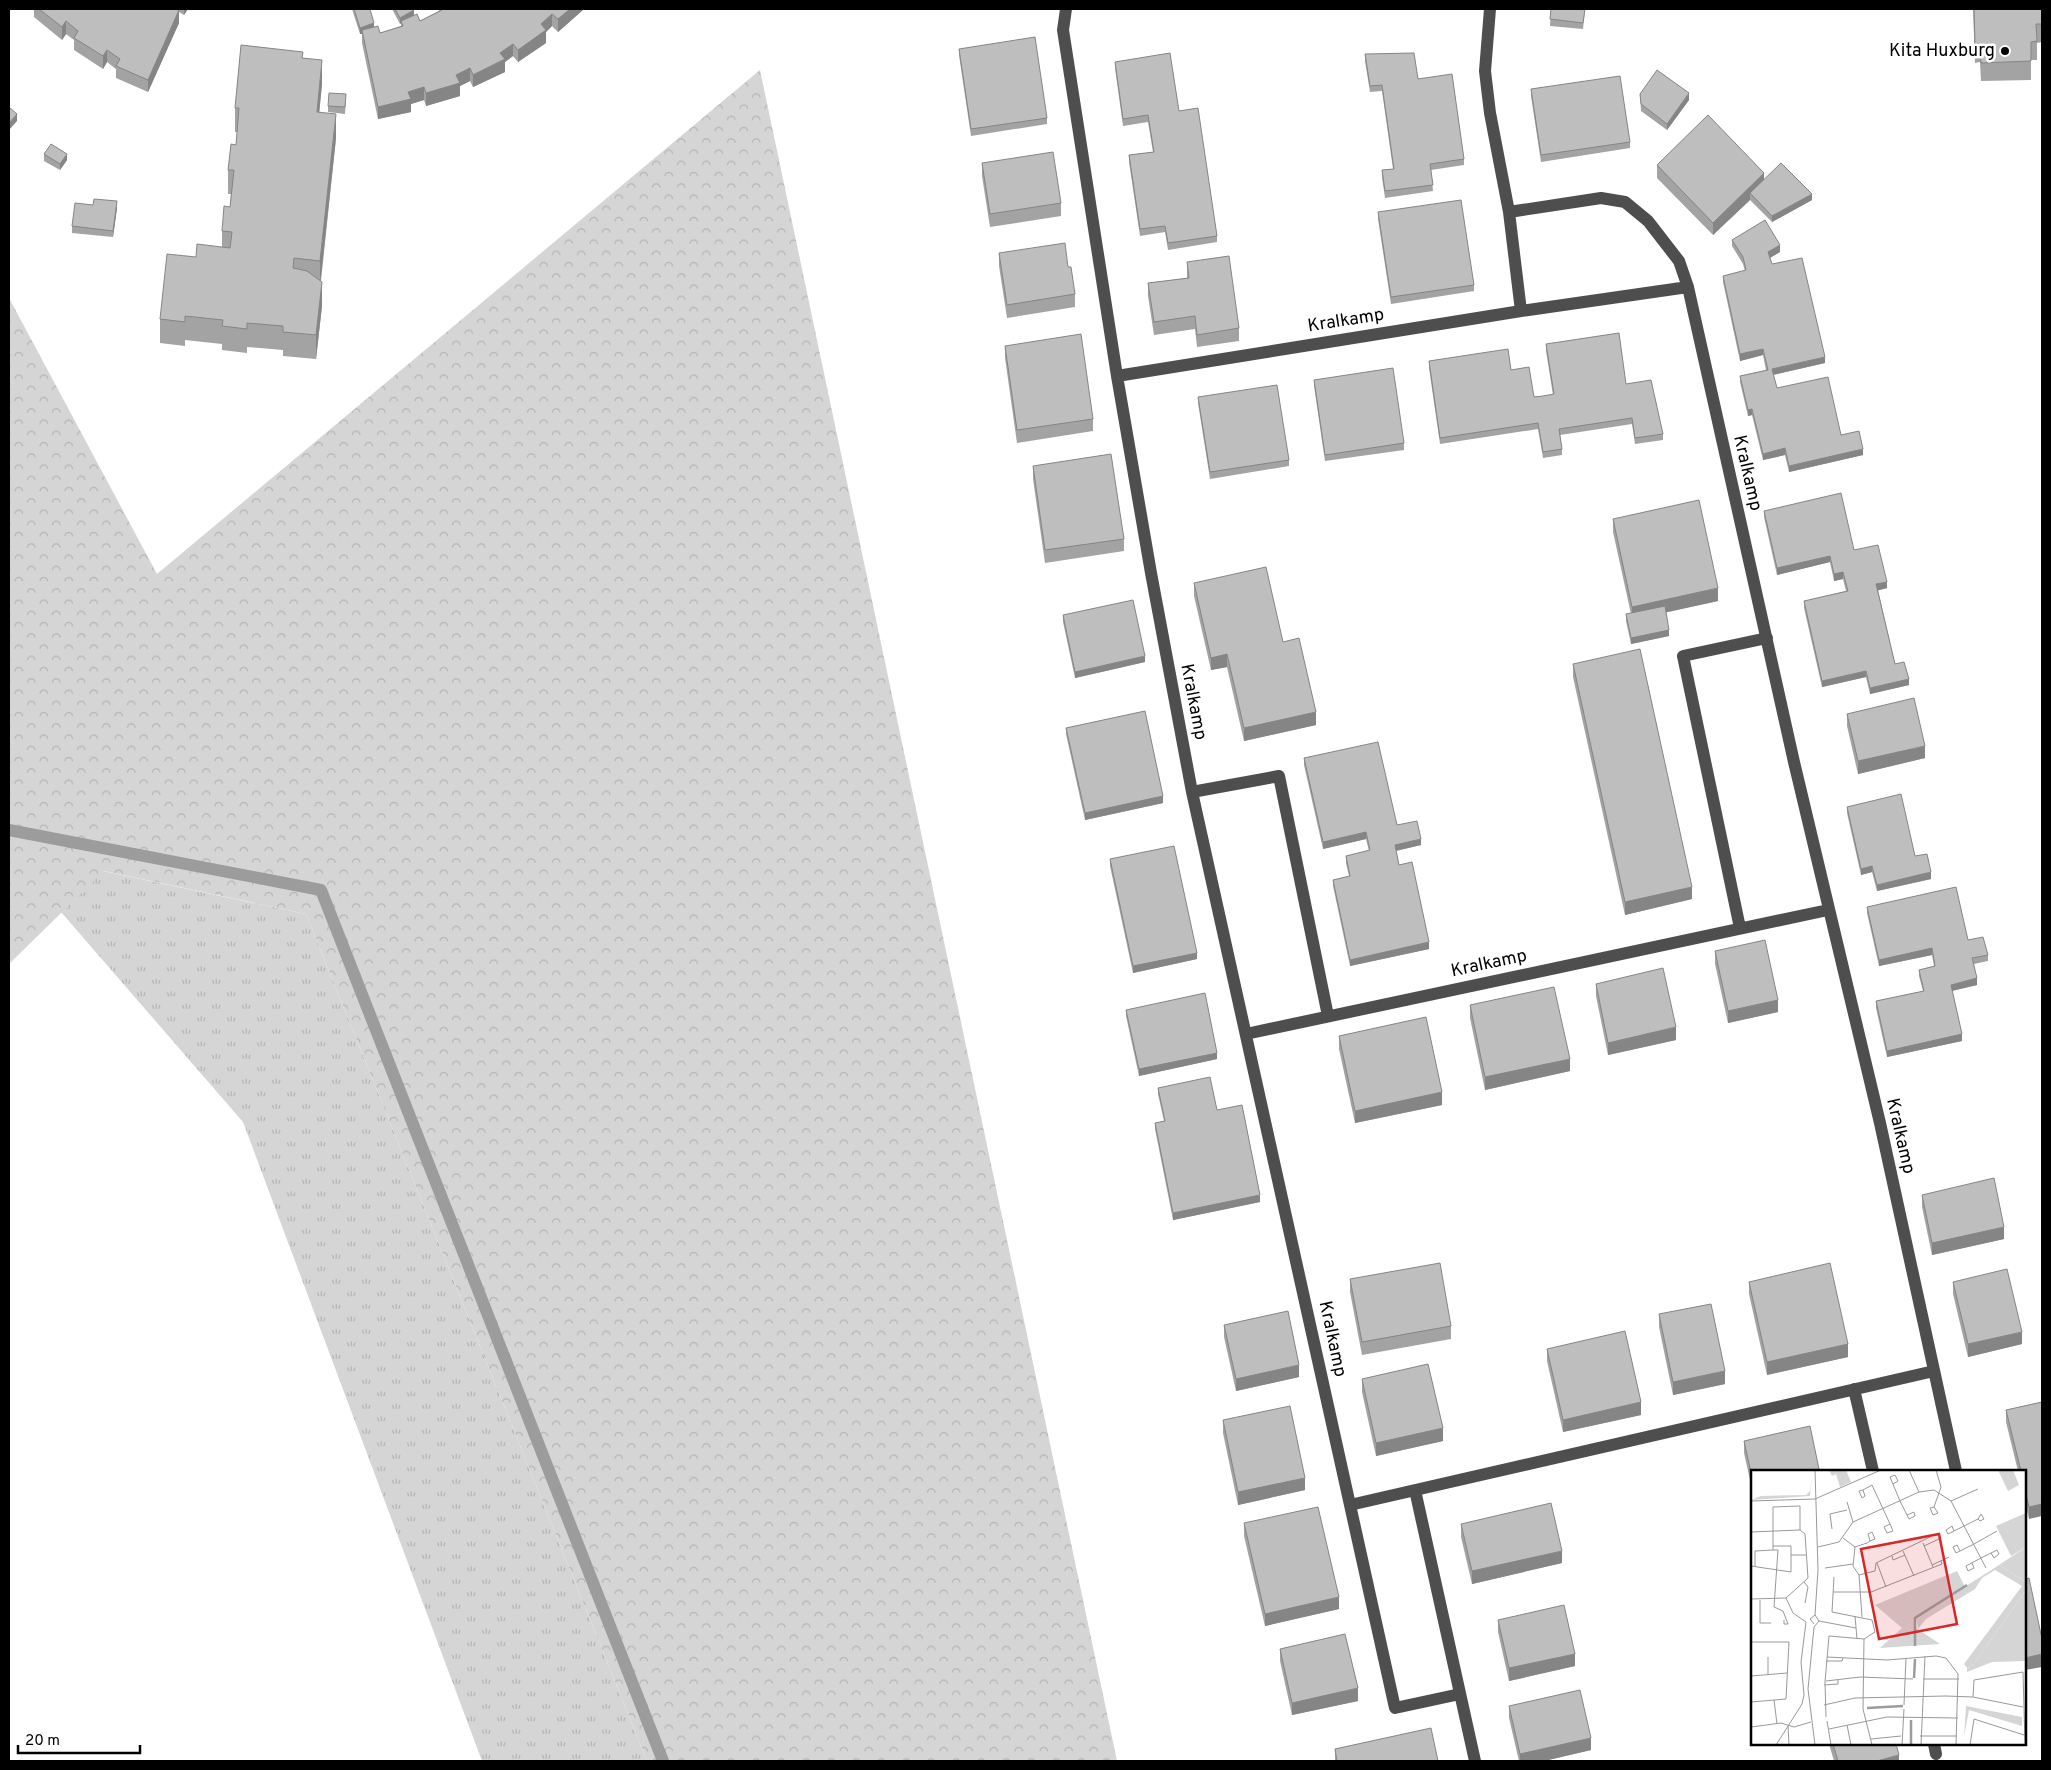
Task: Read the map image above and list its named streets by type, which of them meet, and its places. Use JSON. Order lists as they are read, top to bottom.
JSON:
{
  "streets": {
    "street": ["Kralkamp"]
  },
  "places": ["Kita Huxburg"],
  "scale_bar": "20 m"
}
